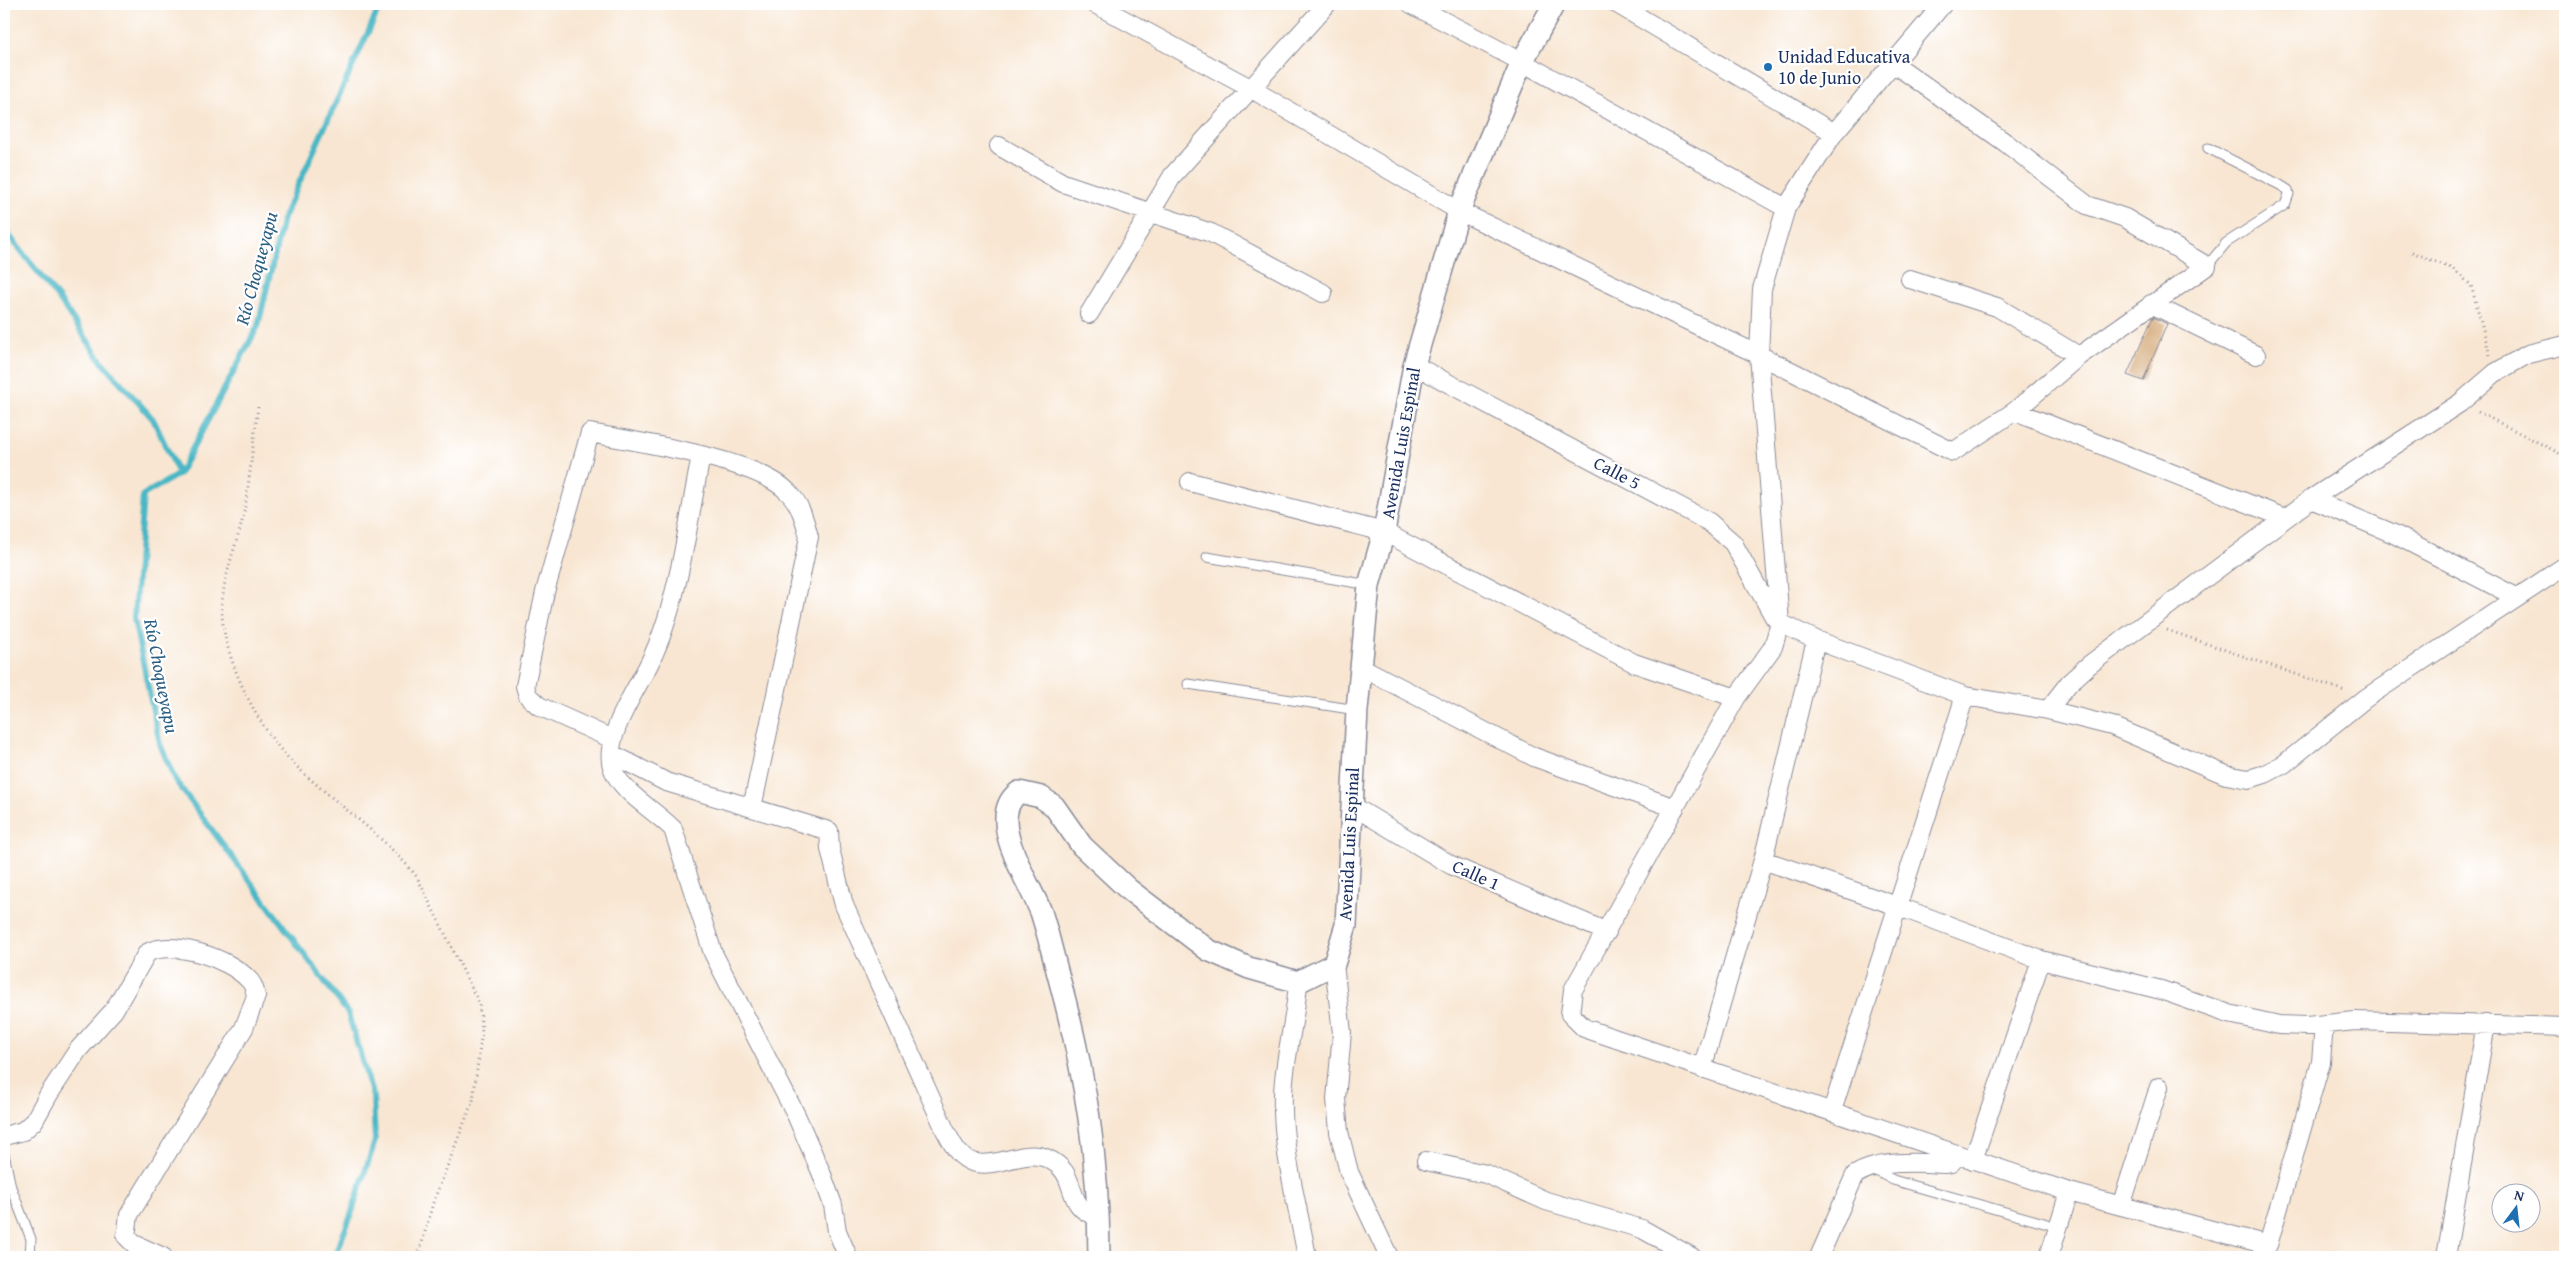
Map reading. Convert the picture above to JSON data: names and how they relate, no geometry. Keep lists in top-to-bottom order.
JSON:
{
  "streets": {
    "street": ["Avenida Luis Espinal", "Calle 5", "Calle 1"]
  },
  "crossings": [
    ["Avenida Luis Espinal", "Calle 5"],
    ["Avenida Luis Espinal", "Calle 1"]
  ],
  "water": ["Río Choqueyapu"],
  "places": ["Unidad Educativa 10 de Junio"],
  "north": "top"
}
